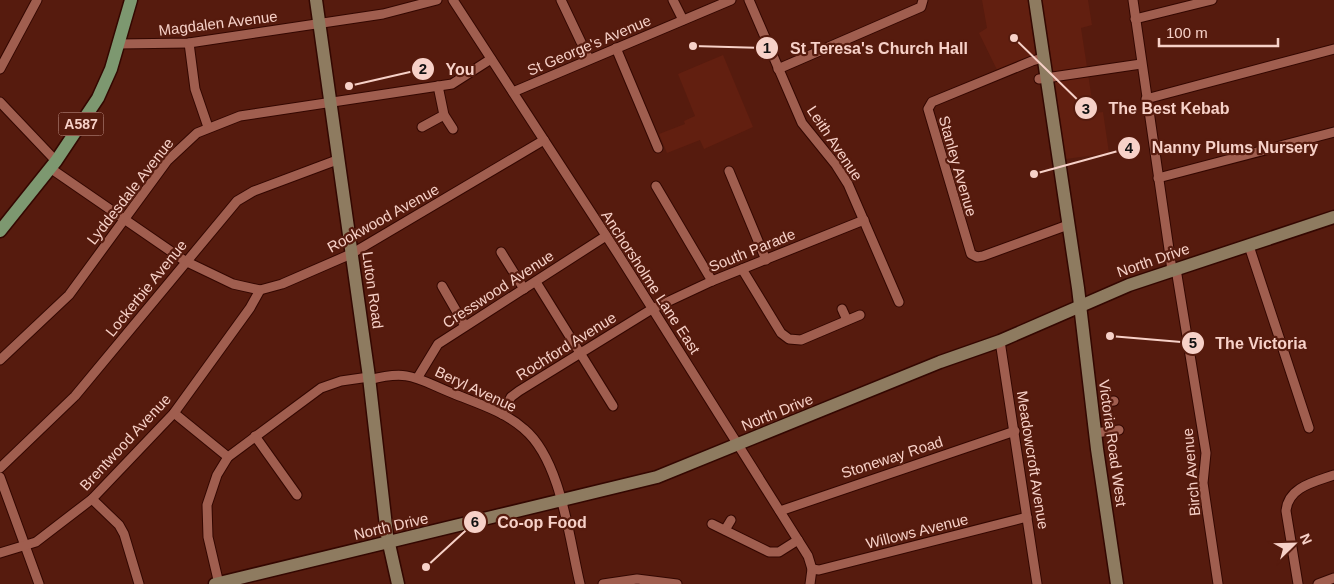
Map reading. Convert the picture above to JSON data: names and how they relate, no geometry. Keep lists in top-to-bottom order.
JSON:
{
  "streets": {
    "main road": ["A587"],
    "street": [
      "Magdalen Avenue",
      "St George's Avenue",
      "Leith Avenue",
      "Stanley Avenue",
      "Lyddesdale Avenue",
      "Rookwood Avenue",
      "South Parade",
      "North Drive",
      "Anchorsholme Lane East",
      "Lockerbie Avenue",
      "Cresswood Avenue",
      "Luton Road",
      "Rochford Avenue",
      "Beryl Avenue",
      "Brentwood Avenue",
      "Victoria Road West",
      "Stoneway Road",
      "Meadowcroft Avenue",
      "Birch Avenue",
      "Willows Avenue"
    ]
  },
  "crossings": [
    ["Magdalen Avenue", "A587"],
    ["Magdalen Avenue", "Luton Road"],
    ["St George's Avenue", "Anchorsholme Lane East"],
    ["A587", "Rookwood Avenue"],
    ["Leith Avenue", "South Parade"],
    ["Stanley Avenue", "Victoria Road West"],
    ["Lyddesdale Avenue", "Rookwood Avenue"],
    ["Lyddesdale Avenue", "Anchorsholme Lane East"],
    ["Lyddesdale Avenue", "Luton Road"],
    ["Rookwood Avenue", "Anchorsholme Lane East"],
    ["Rookwood Avenue", "Lockerbie Avenue"],
    ["Rookwood Avenue", "Luton Road"],
    ["Rookwood Avenue", "Brentwood Avenue"],
    ["South Parade", "Anchorsholme Lane East"],
    ["South Parade", "Rochford Avenue"],
    ["North Drive", "Anchorsholme Lane East"],
    ["North Drive", "Luton Road"],
    ["North Drive", "Beryl Avenue"],
    ["North Drive", "Victoria Road West"],
    ["North Drive", "Meadowcroft Avenue"],
    ["North Drive", "Birch Avenue"],
    ["Anchorsholme Lane East", "Cresswood Avenue"],
    ["Anchorsholme Lane East", "Rochford Avenue"],
    ["Anchorsholme Lane East", "Stoneway Road"],
    ["Anchorsholme Lane East", "Willows Avenue"],
    ["Lockerbie Avenue", "Luton Road"],
    ["Cresswood Avenue", "Beryl Avenue"],
    ["Luton Road", "Beryl Avenue"],
    ["Rochford Avenue", "Beryl Avenue"],
    ["Stoneway Road", "Meadowcroft Avenue"],
    ["Meadowcroft Avenue", "Willows Avenue"]
  ],
  "places": [
    "The Best Kebab",
    "St Teresa's Church Hall",
    "You",
    "Nanny Plums Nursery",
    "The Victoria",
    "Co-op Food"
  ],
  "scale_bar": "100 m",
  "north": "top right"
}
